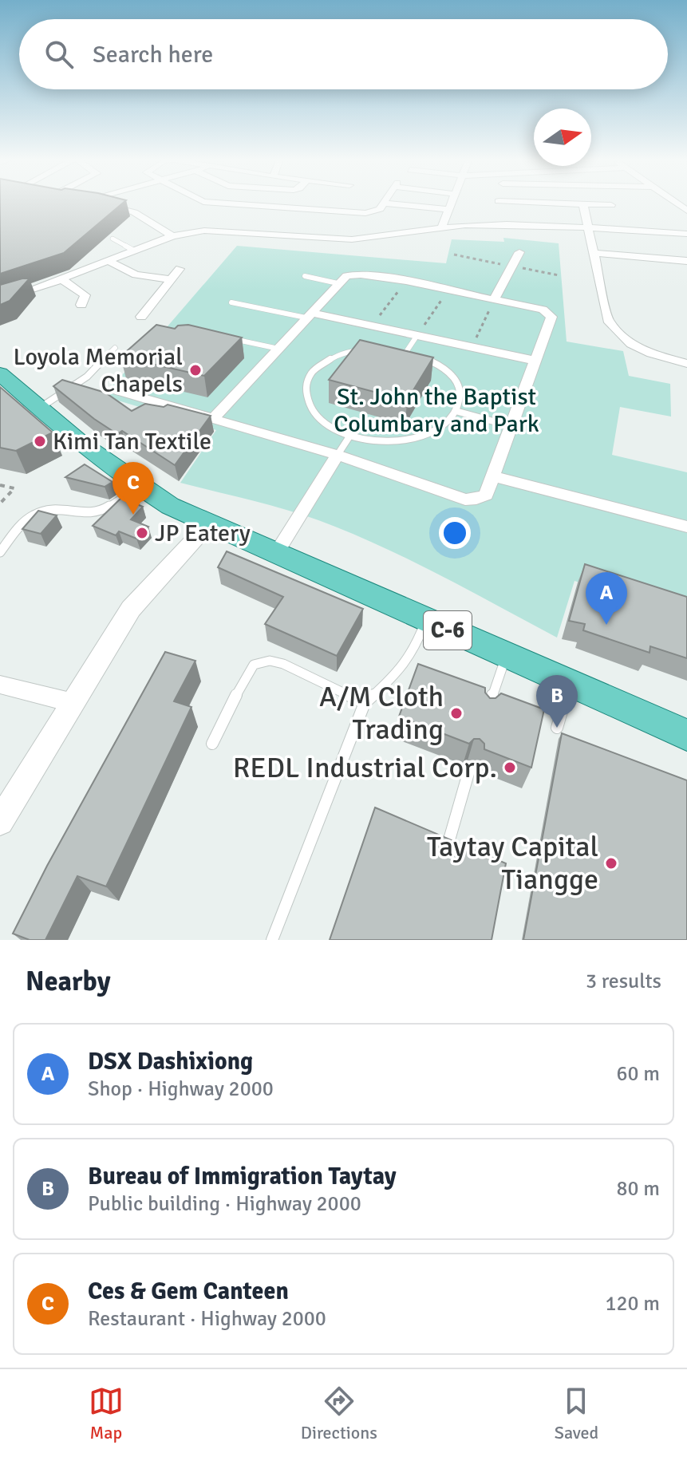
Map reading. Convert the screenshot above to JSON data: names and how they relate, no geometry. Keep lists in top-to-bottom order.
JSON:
{
  "streets": {
    "main road": ["C-6"]
  },
  "parks": ["St. John the Baptist Columbary and Park"],
  "places": [
    "Loyola Memorial Chapels",
    "Kimi Tan Textile",
    "JP Eatery",
    "A/M Cloth Trading",
    "REDL Industrial Corp.",
    "Taytay Capital Tiangge"
  ],
  "north": "right",
  "page": {
    "search": "Search here",
    "pins": ["C", "A", "B"],
    "heading": ["Nearby", "3 results"],
    "list": [
      {
        "mark": "A",
        "name": "DSX Dashixiong",
        "note": "Shop · Highway 2000",
        "value": "60 m"
      },
      {
        "mark": "B",
        "name": "Bureau of Immigration Taytay",
        "note": "Public building · Highway 2000",
        "value": "80 m"
      },
      {
        "mark": "C",
        "name": "Ces & Gem Canteen",
        "note": "Restaurant · Highway 2000",
        "value": "120 m"
      }
    ],
    "nav": ["Map", "Directions", "Saved"]
  }
}
